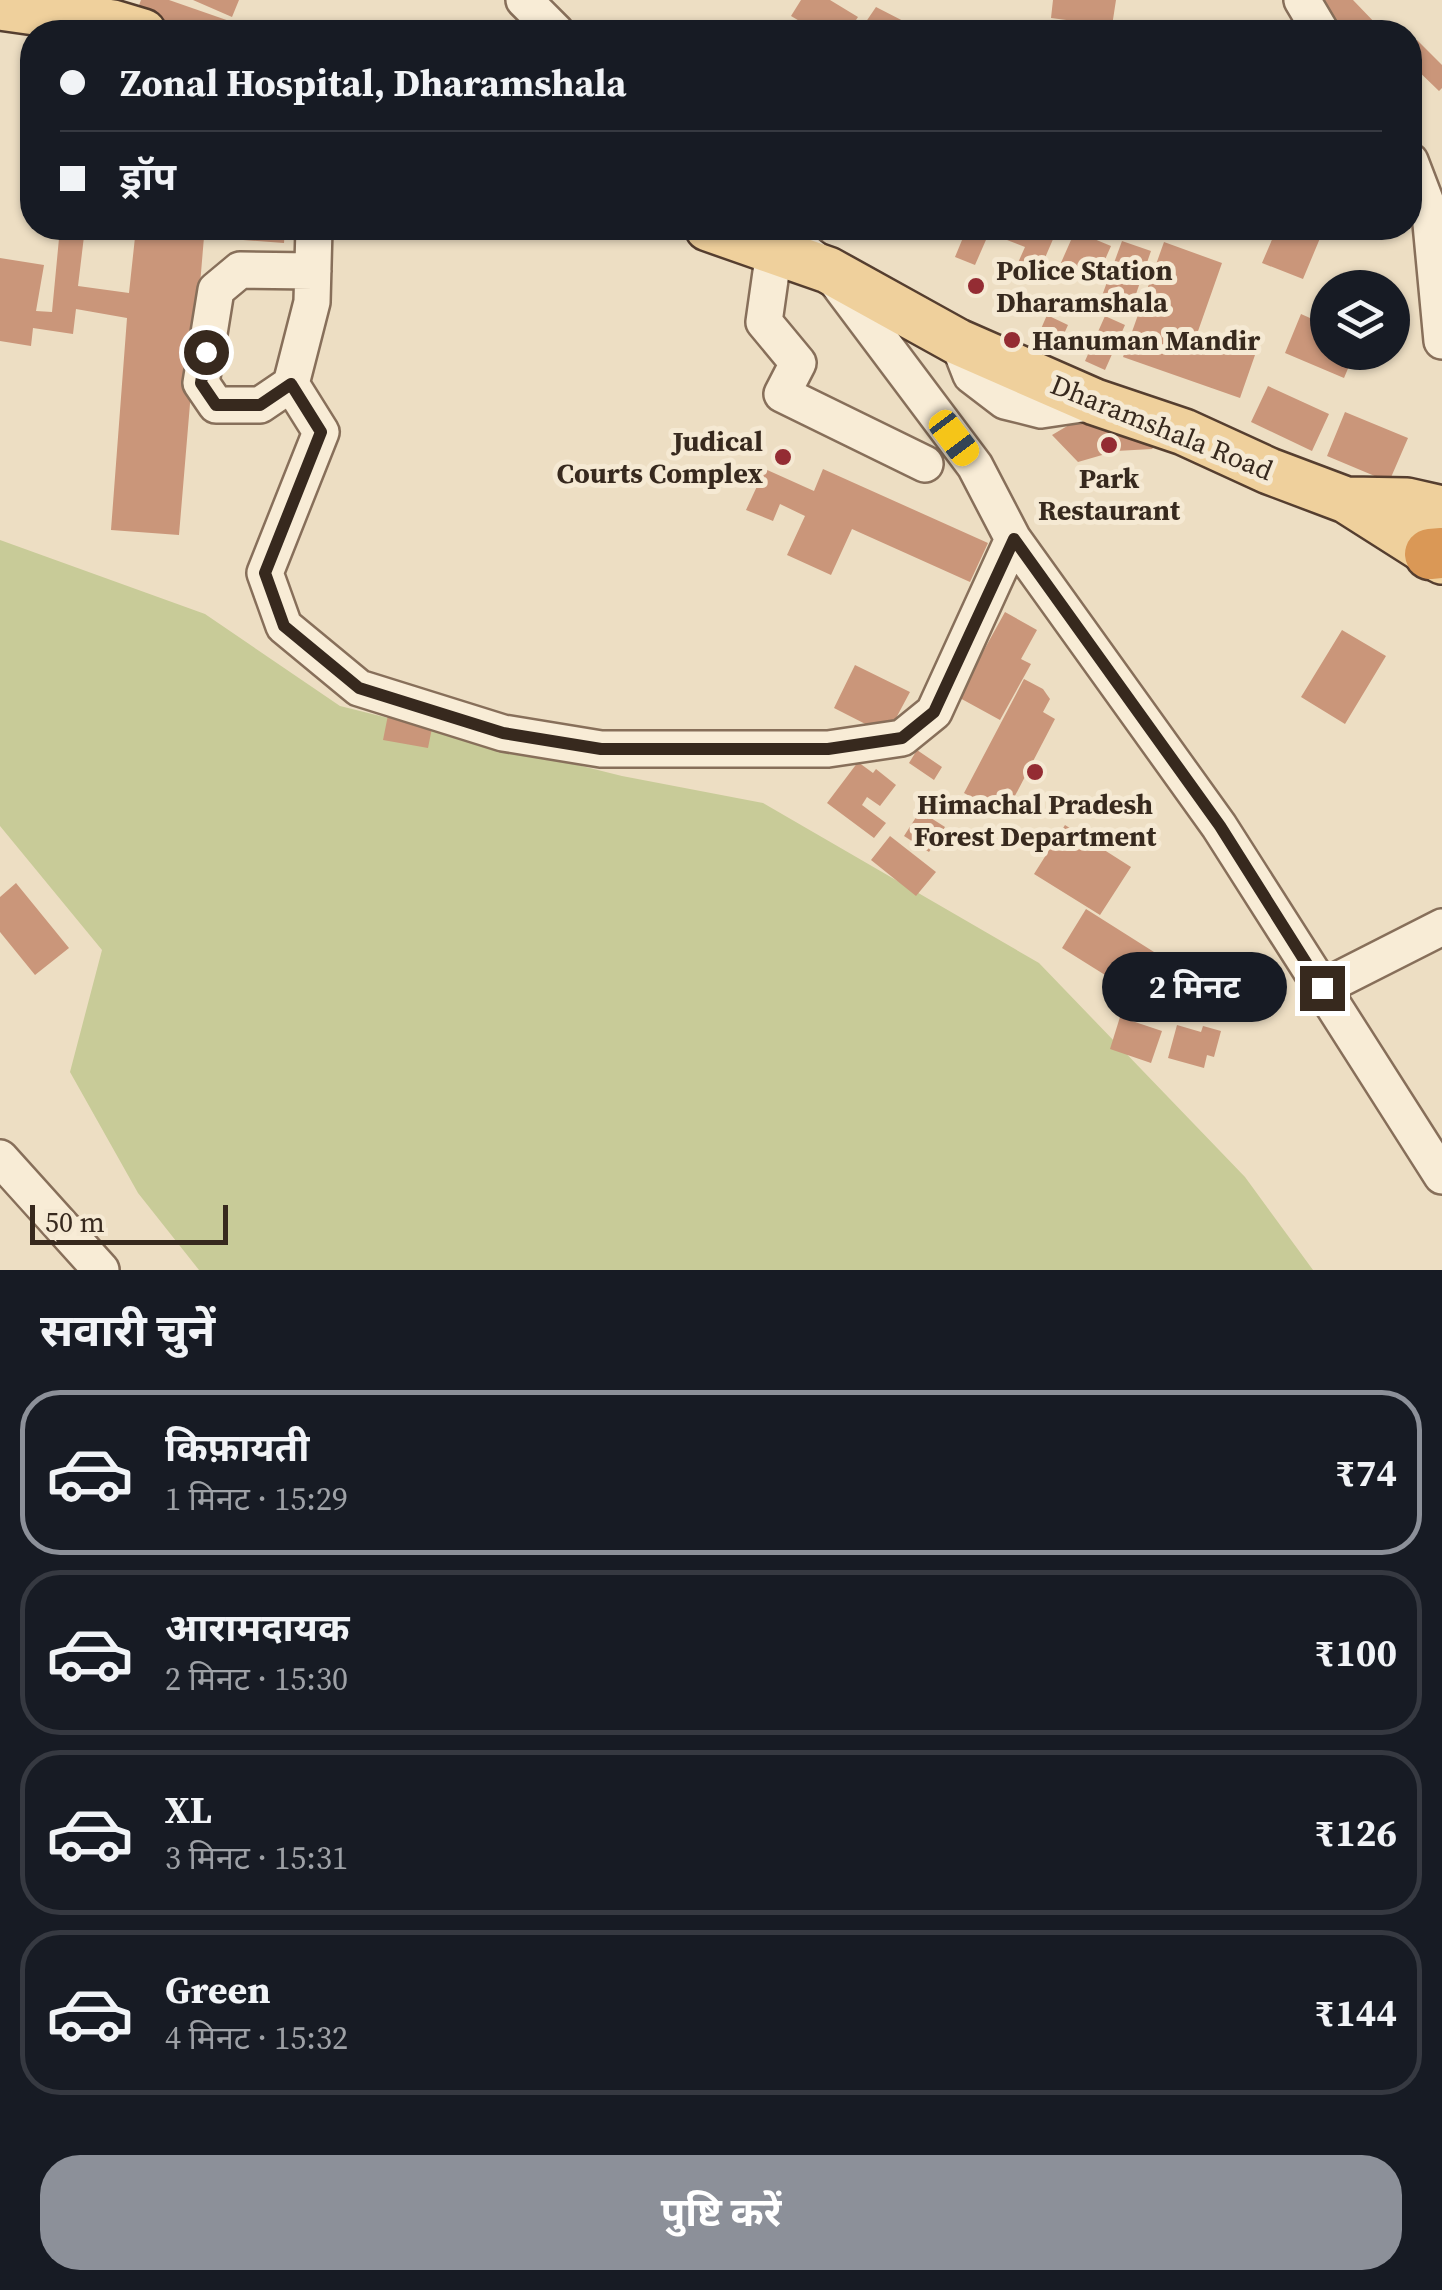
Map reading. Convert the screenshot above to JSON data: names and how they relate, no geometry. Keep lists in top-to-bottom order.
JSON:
{
  "streets": {
    "main road": ["Dharamshala Road"]
  },
  "places": [
    "Police Station Dharamshala",
    "Hanuman Mandir",
    "Park Restaurant",
    "Judical Courts Complex",
    "Himachal Pradesh Forest Department"
  ],
  "scale_bar": "50 m",
  "page": {
    "banner": ["Zonal Hospital, Dharamshala", "ड्रॉप"],
    "bubble": "2 मिनट",
    "scale": "50 m",
    "heading": "सवारी चुनें",
    "list": [
      {
        "name": "किफ़ायती",
        "note": "1 मिनट · 15:29",
        "value": "₹74"
      },
      {
        "name": "आरामदायक",
        "note": "2 मिनट · 15:30",
        "value": "₹100"
      },
      {
        "name": "XL",
        "note": "3 मिनट · 15:31",
        "value": "₹126"
      },
      {
        "name": "Green",
        "note": "4 मिनट · 15:32",
        "value": "₹144"
      }
    ],
    "buttons": "पुष्टि करें"
  }
}
